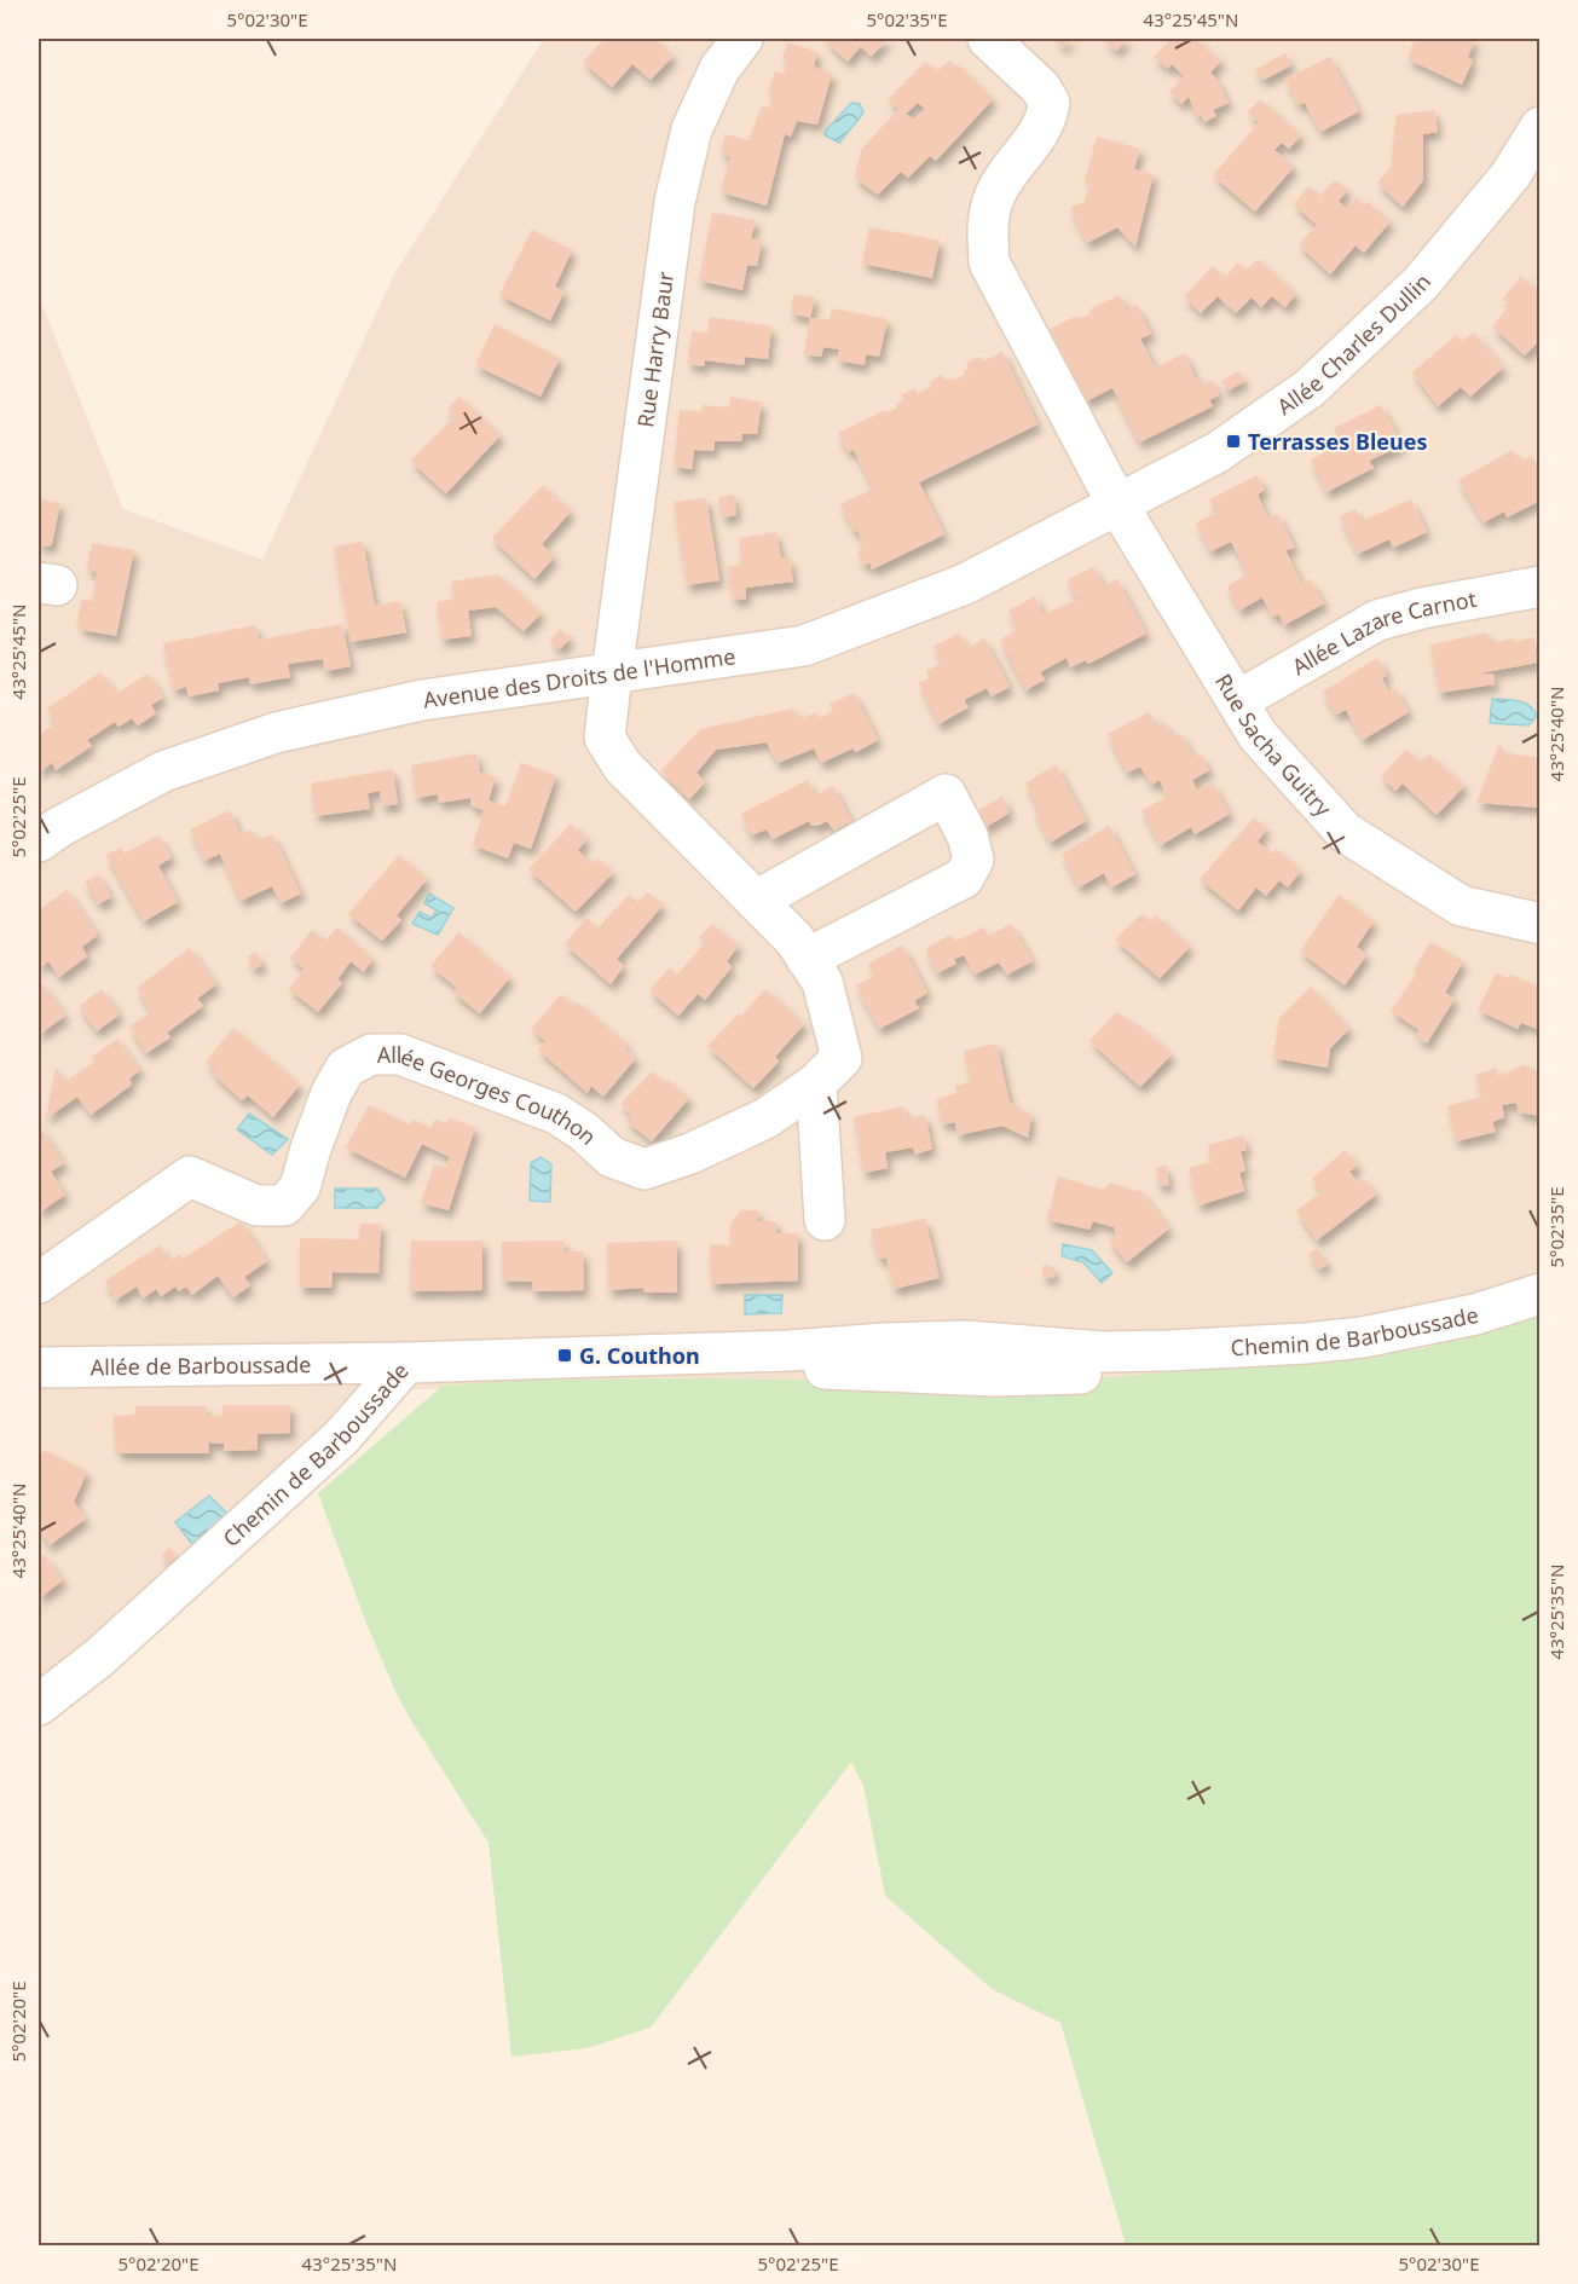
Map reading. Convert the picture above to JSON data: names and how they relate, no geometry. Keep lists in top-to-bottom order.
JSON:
{
  "streets": {
    "street": [
      "Allée Charles Dullin",
      "Rue Harry Baur",
      "Allée Lazare Carnot",
      "Avenue des Droits de l'Homme",
      "Rue Sacha Guitry",
      "Allée Georges Couthon",
      "Chemin de Barboussade",
      "Allée de Barboussade"
    ]
  },
  "crossings": [
    ["Allée Charles Dullin", "Avenue des Droits de l'Homme"],
    ["Allée Charles Dullin", "Rue Sacha Guitry"],
    ["Rue Harry Baur", "Avenue des Droits de l'Homme"],
    ["Rue Harry Baur", "Allée Georges Couthon"],
    ["Allée Lazare Carnot", "Rue Sacha Guitry"],
    ["Avenue des Droits de l'Homme", "Rue Sacha Guitry"],
    ["Chemin de Barboussade", "Allée de Barboussade"]
  ],
  "places": {
    "transit": ["Terrasses Bleues", "G. Couthon"]
  },
  "coordinates": [
    "5°02'30\"E",
    "5°02'35\"E",
    "43°25'45\"N",
    "43°25'40\"N",
    "5°02'25\"E",
    "43°25'35\"N",
    "5°02'20\"E"
  ]
}
